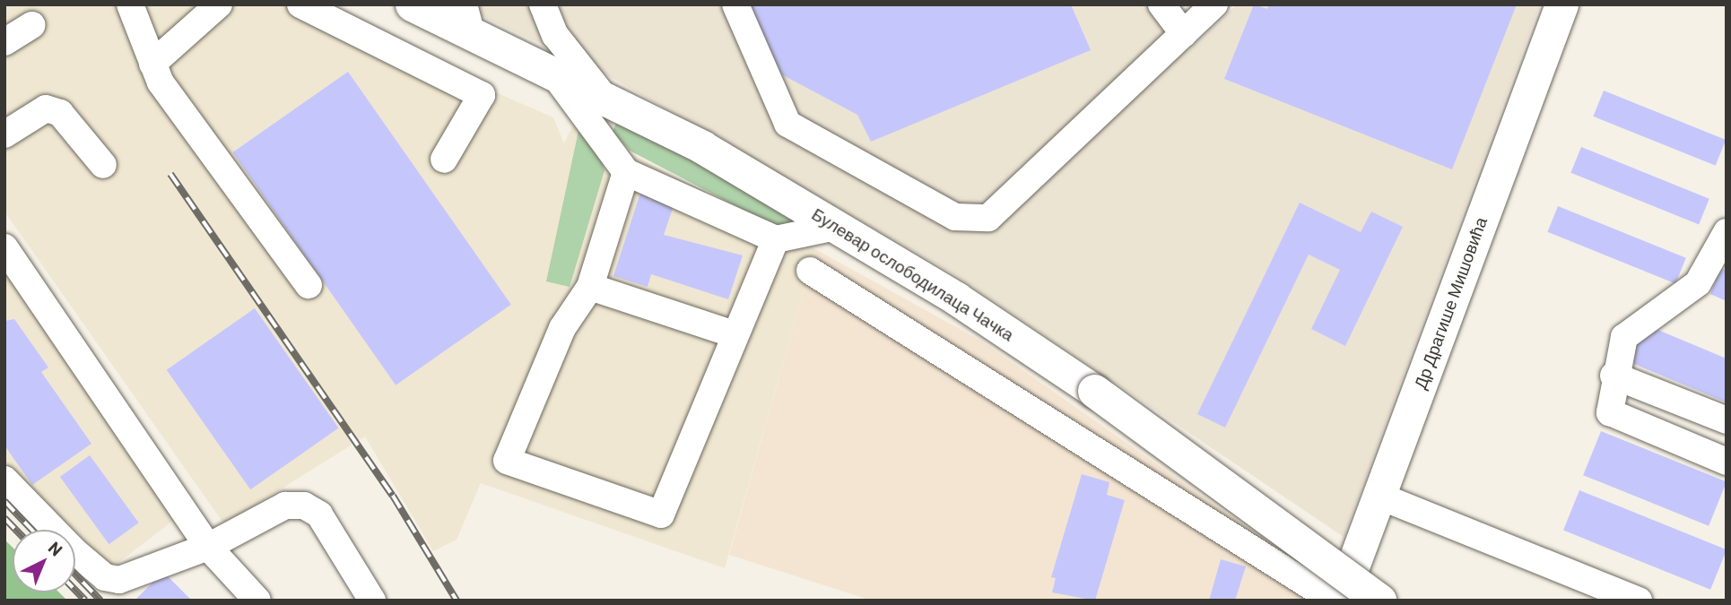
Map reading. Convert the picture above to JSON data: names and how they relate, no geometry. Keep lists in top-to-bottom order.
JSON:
{
  "streets": {
    "main road": ["Булевар ослободилаца Чачка", "Др Драгише Мишовића"]
  },
  "north": "top right"
}
